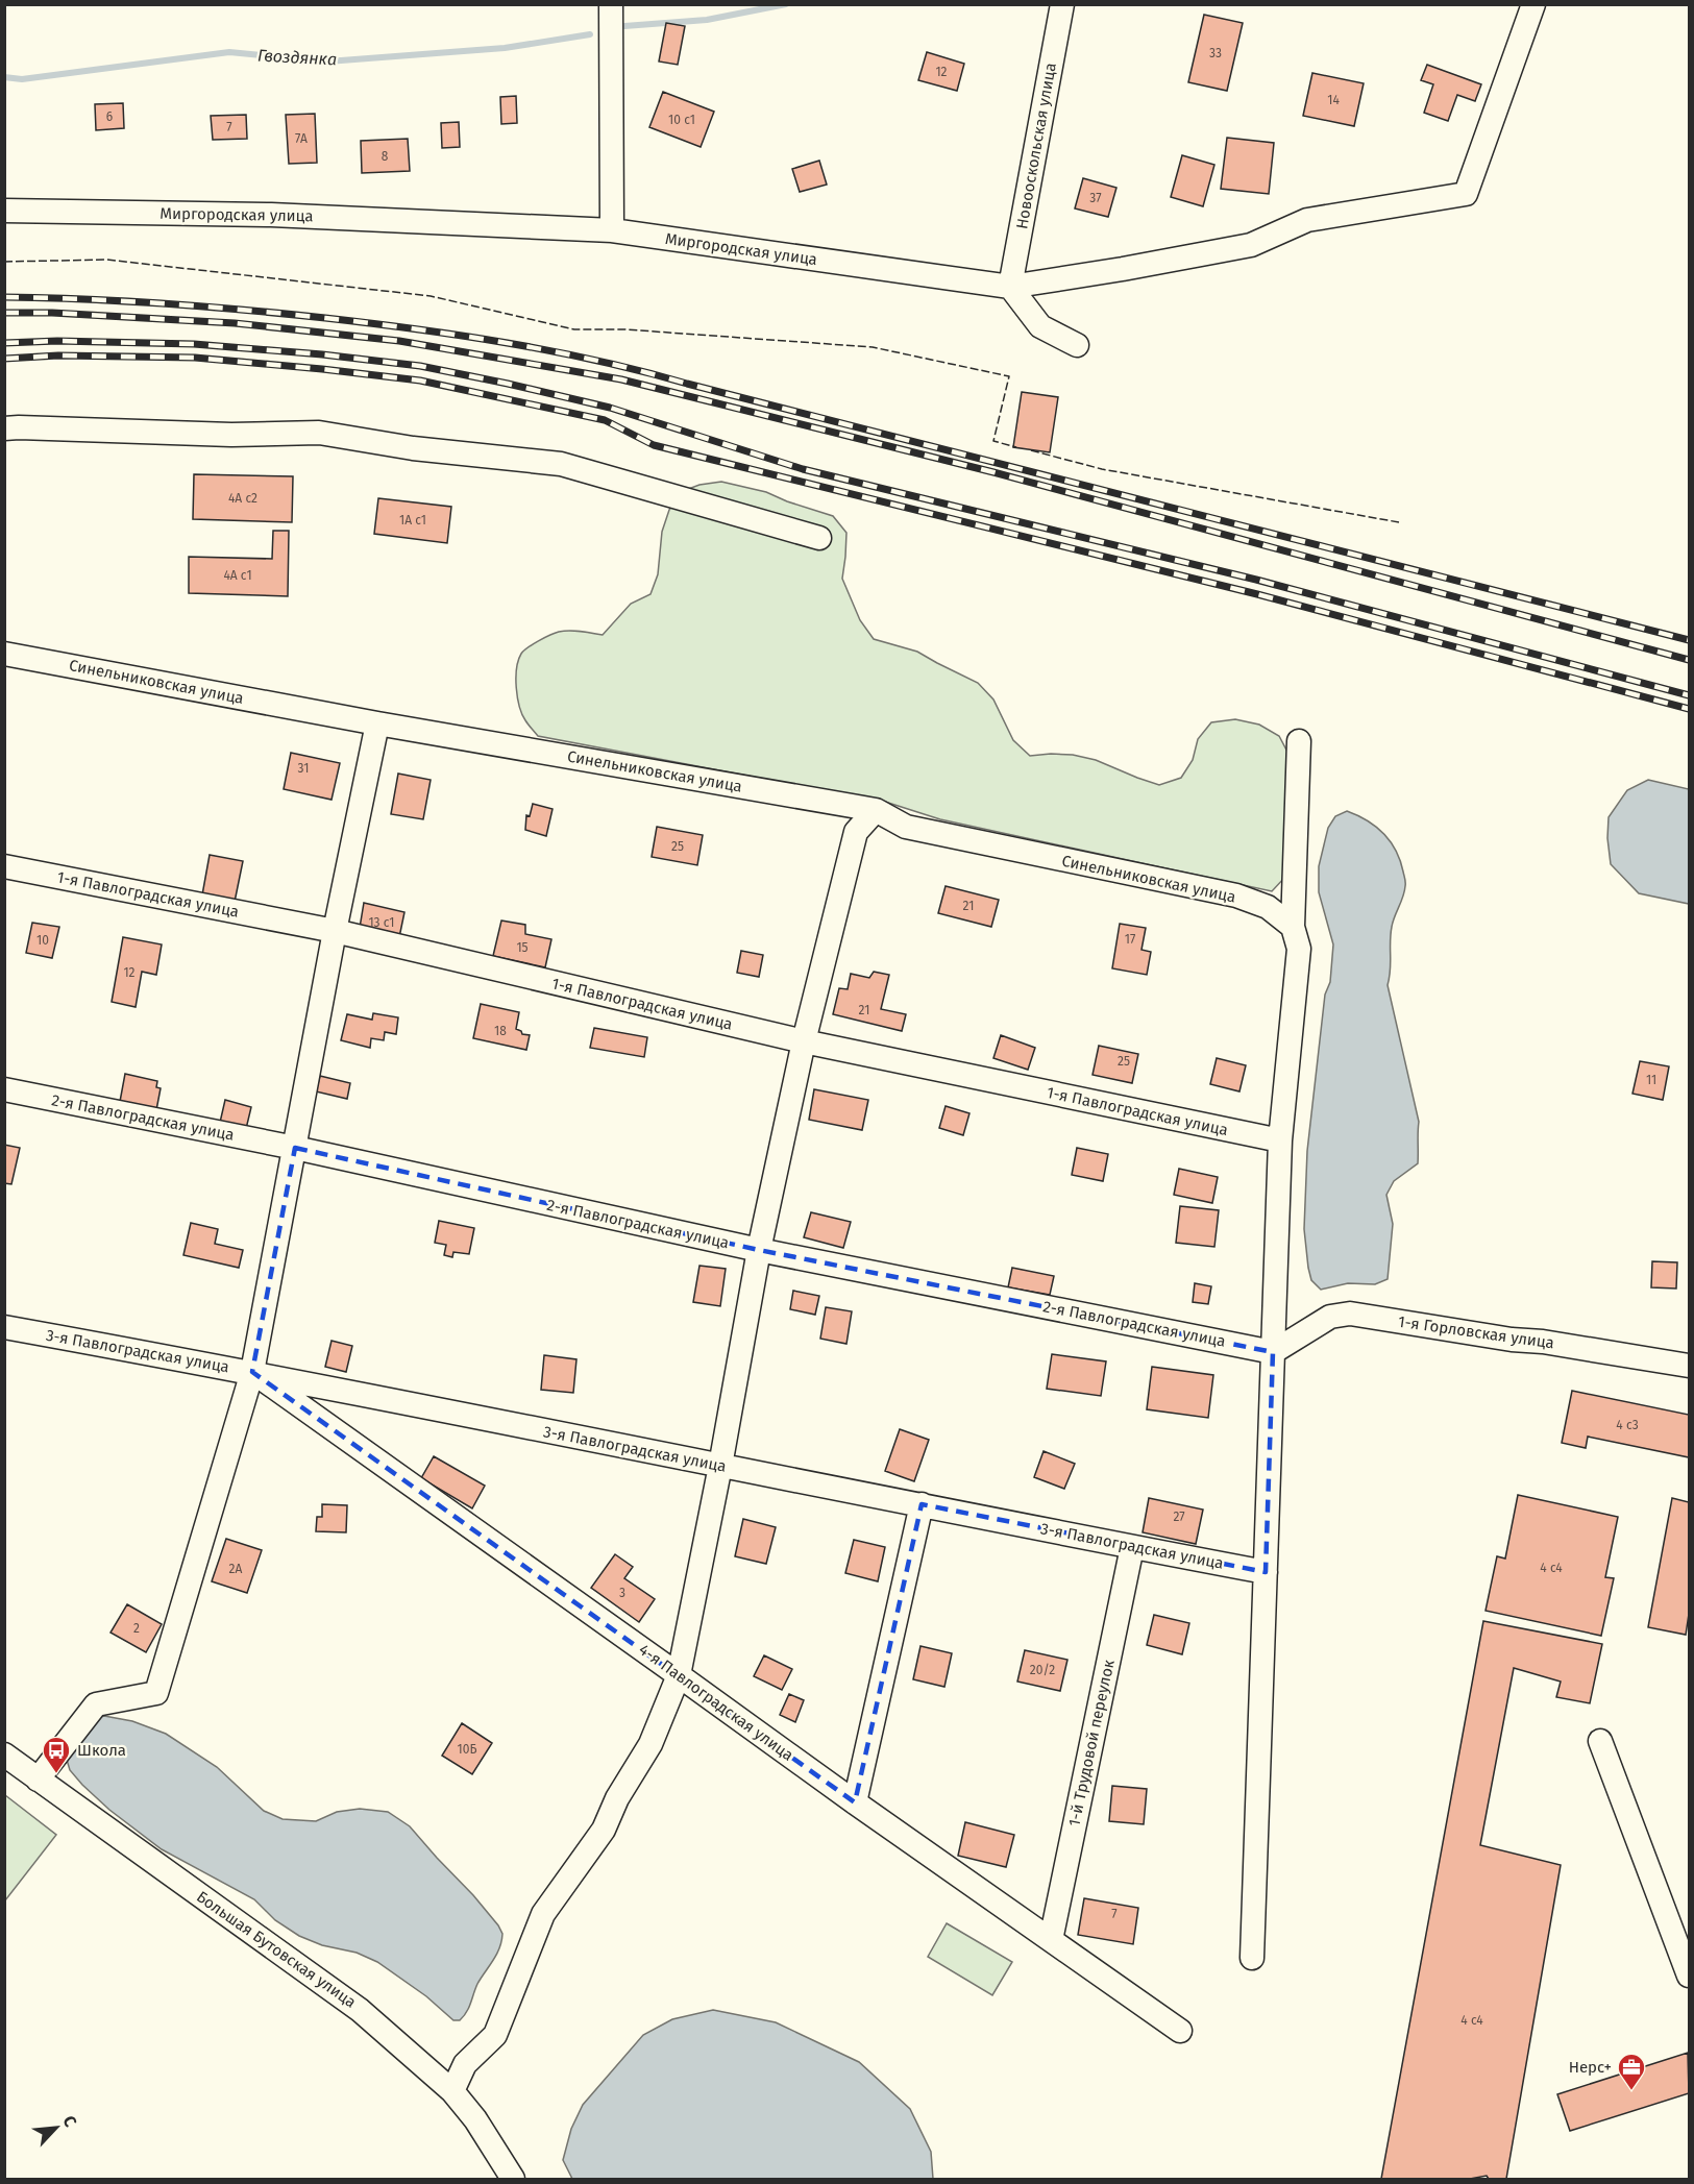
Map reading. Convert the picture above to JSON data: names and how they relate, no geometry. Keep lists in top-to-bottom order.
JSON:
{
  "streets": {
    "street": [
      "Новооскольская улица",
      "Миргородская улица",
      "Синельниковская улица",
      "1-я Павлоградская улица",
      "2-я Павлоградская улица",
      "1-я Горловская улица",
      "3-я Павлоградская улица",
      "4-я Павлоградская улица",
      "1-й Трудовой переулок",
      "Большая Бутовская улица"
    ]
  },
  "crossings": [
    ["Новооскольская улица", "Миргородская улица"],
    ["2-я Павлоградская улица", "1-я Горловская улица"],
    ["3-я Павлоградская улица", "4-я Павлоградская улица"],
    ["3-я Павлоградская улица", "1-й Трудовой переулок"],
    ["4-я Павлоградская улица", "1-й Трудовой переулок"]
  ],
  "water": ["Гвоздянка"],
  "places": {
    "bus stop": ["Школа"],
    "office": ["Нерс+"]
  },
  "house_numbers": [
    "33",
    "12",
    "14",
    "6",
    "10 с1",
    "7",
    "7А",
    "8",
    "37",
    "4А с2",
    "1А с1",
    "4А с1",
    "31",
    "25",
    "21",
    "13 с1",
    "17",
    "10",
    "15",
    "12",
    "21",
    "18",
    "25",
    "11",
    "4 с3",
    "27",
    "4 с4",
    "2А",
    "3",
    "2",
    "20/2",
    "10Б",
    "7",
    "4 с4"
  ],
  "north": "top right"
}
